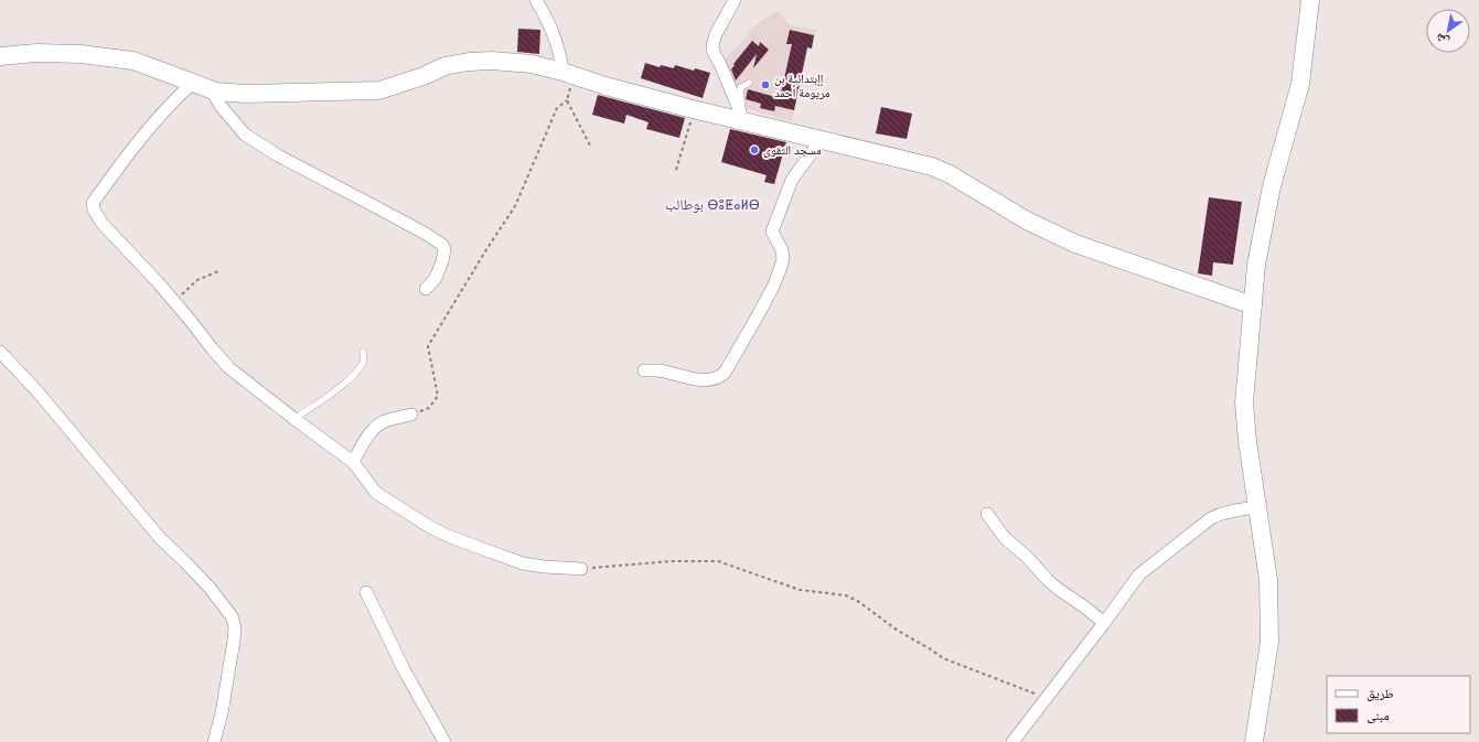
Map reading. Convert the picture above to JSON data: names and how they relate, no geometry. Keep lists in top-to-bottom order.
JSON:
{
  "districts": ["بوطالب ⴱⵓⵟⴰⵍⴱ"],
  "places": ["إإبتدائية بن مريومة أحمد", "مسجد التقوى"],
  "legend": ["طريق", "مبنى"],
  "north": "bottom left"
}
